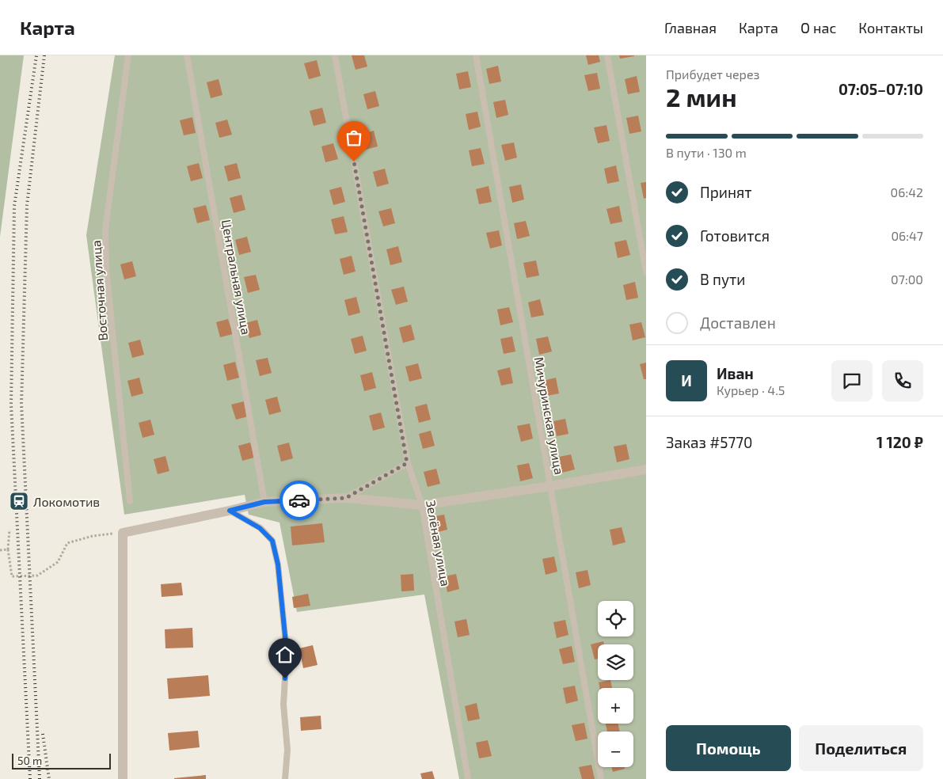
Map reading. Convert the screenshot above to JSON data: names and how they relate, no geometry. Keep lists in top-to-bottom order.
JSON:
{
  "streets": {
    "lane": [
      "Центральная улица",
      "Восточная улица",
      "Мичуринская улица",
      "Зелёная улица"
    ]
  },
  "places": {
    "station": ["Локомотив"]
  },
  "scale_bar": "50 m",
  "page": {
    "header": "Карта",
    "nav": [
      "Главная",
      "Карта",
      "О нас",
      "Контакты"
    ],
    "heading": ["2 мин", "Прибудет через", "07:05–07:10"],
    "panel": [
      "Иван",
      "Курьер · 4.5",
      "Заказ #5770",
      "1 120 ₽"
    ],
    "bar": "В пути · 130 m",
    "list": [
      ["Принят", "06:42"],
      ["Готовится", "06:47"],
      ["В пути", "07:00"],
      "Доставлен"
    ],
    "round": "И",
    "map_buttons": ["+", "−"],
    "buttons": ["Помощь", "Поделиться"],
    "scale": "50 m"
  }
}
